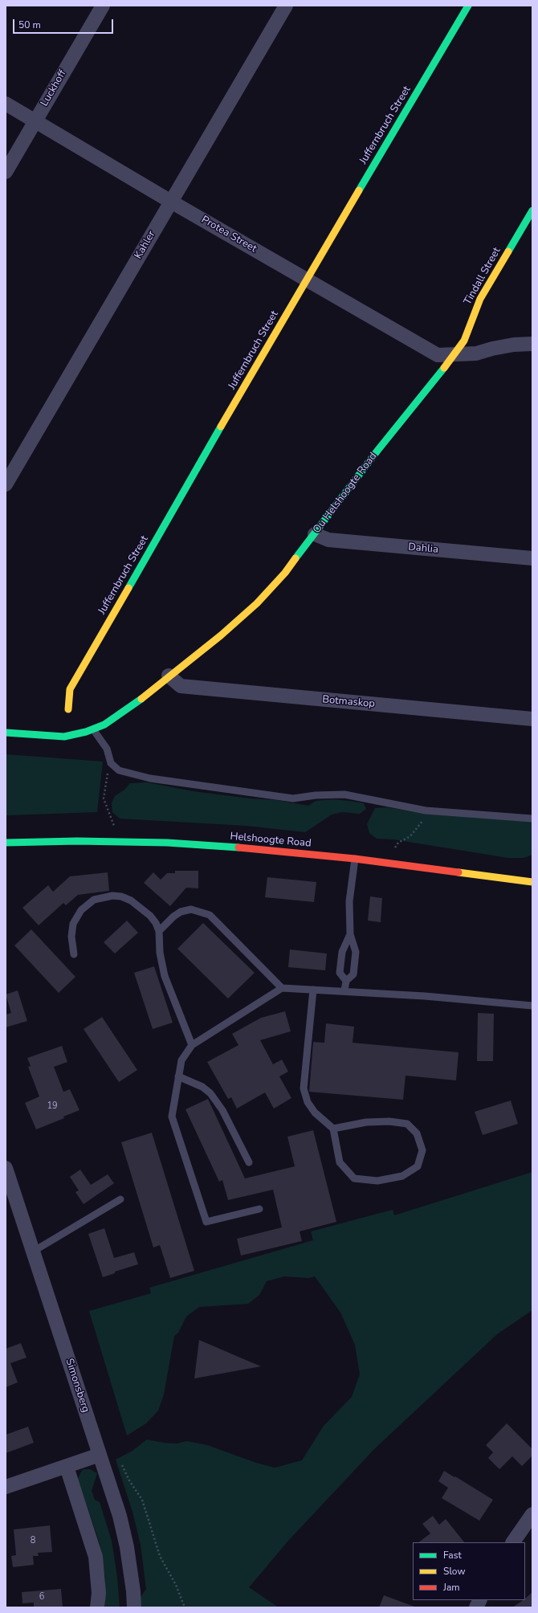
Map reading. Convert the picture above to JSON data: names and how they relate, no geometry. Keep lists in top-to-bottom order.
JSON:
{
  "streets": {
    "street": [
      "Luckhoff",
      "Juffernbruch Street",
      "Protea Street",
      "Kahler",
      "Tindall Street",
      "Ou Helshoogte Road",
      "Dahlia",
      "Botmaskop",
      "Helshoogte Road",
      "Simonsberg"
    ]
  },
  "crossings": [
    ["Luckhoff", "Protea Street"],
    ["Juffernbruch Street", "Protea Street"],
    ["Protea Street", "Kahler"],
    ["Protea Street", "Tindall Street"],
    ["Protea Street", "Ou Helshoogte Road"],
    ["Tindall Street", "Ou Helshoogte Road"],
    ["Ou Helshoogte Road", "Dahlia"],
    ["Ou Helshoogte Road", "Botmaskop"]
  ],
  "house_numbers": ["19", "8", "6"],
  "legend": ["Fast", "Slow", "Jam"],
  "scale_bar": "50 m"
}
